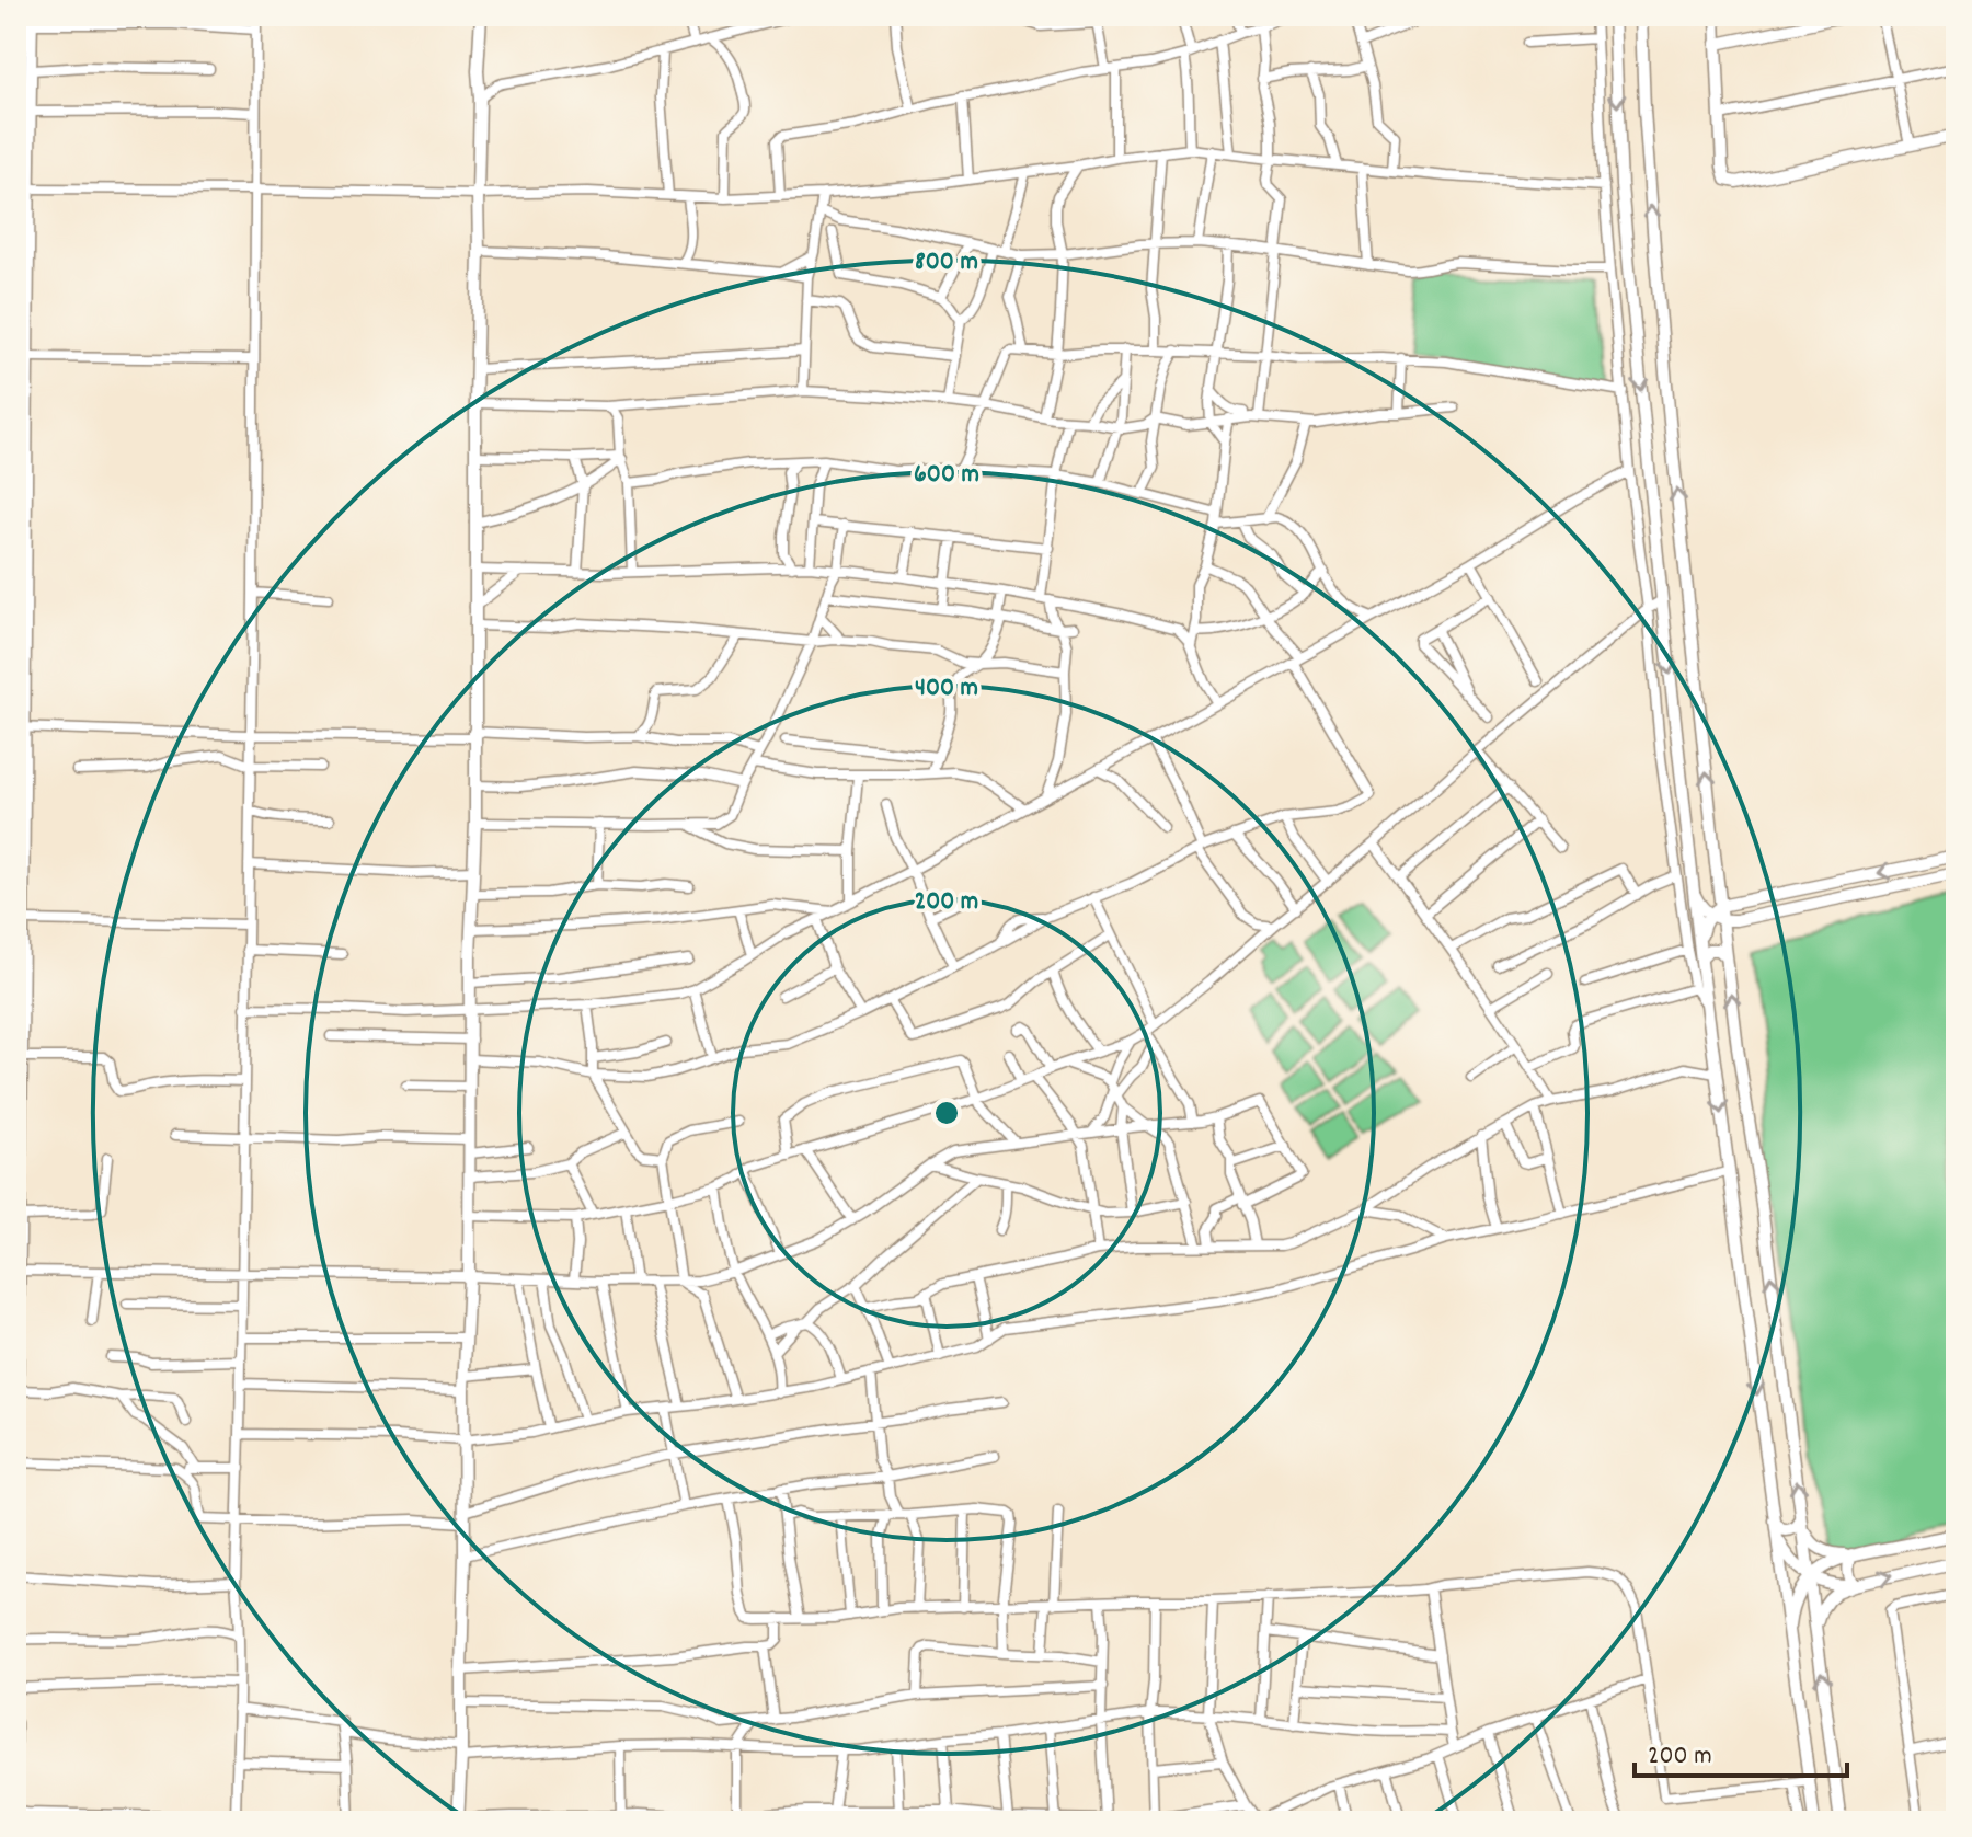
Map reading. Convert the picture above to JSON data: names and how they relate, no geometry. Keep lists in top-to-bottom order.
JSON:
{
  "scale_bar": "200 m",
  "rings": [
    "800 m",
    "600 m",
    "400 m",
    "200 m"
  ]
}
